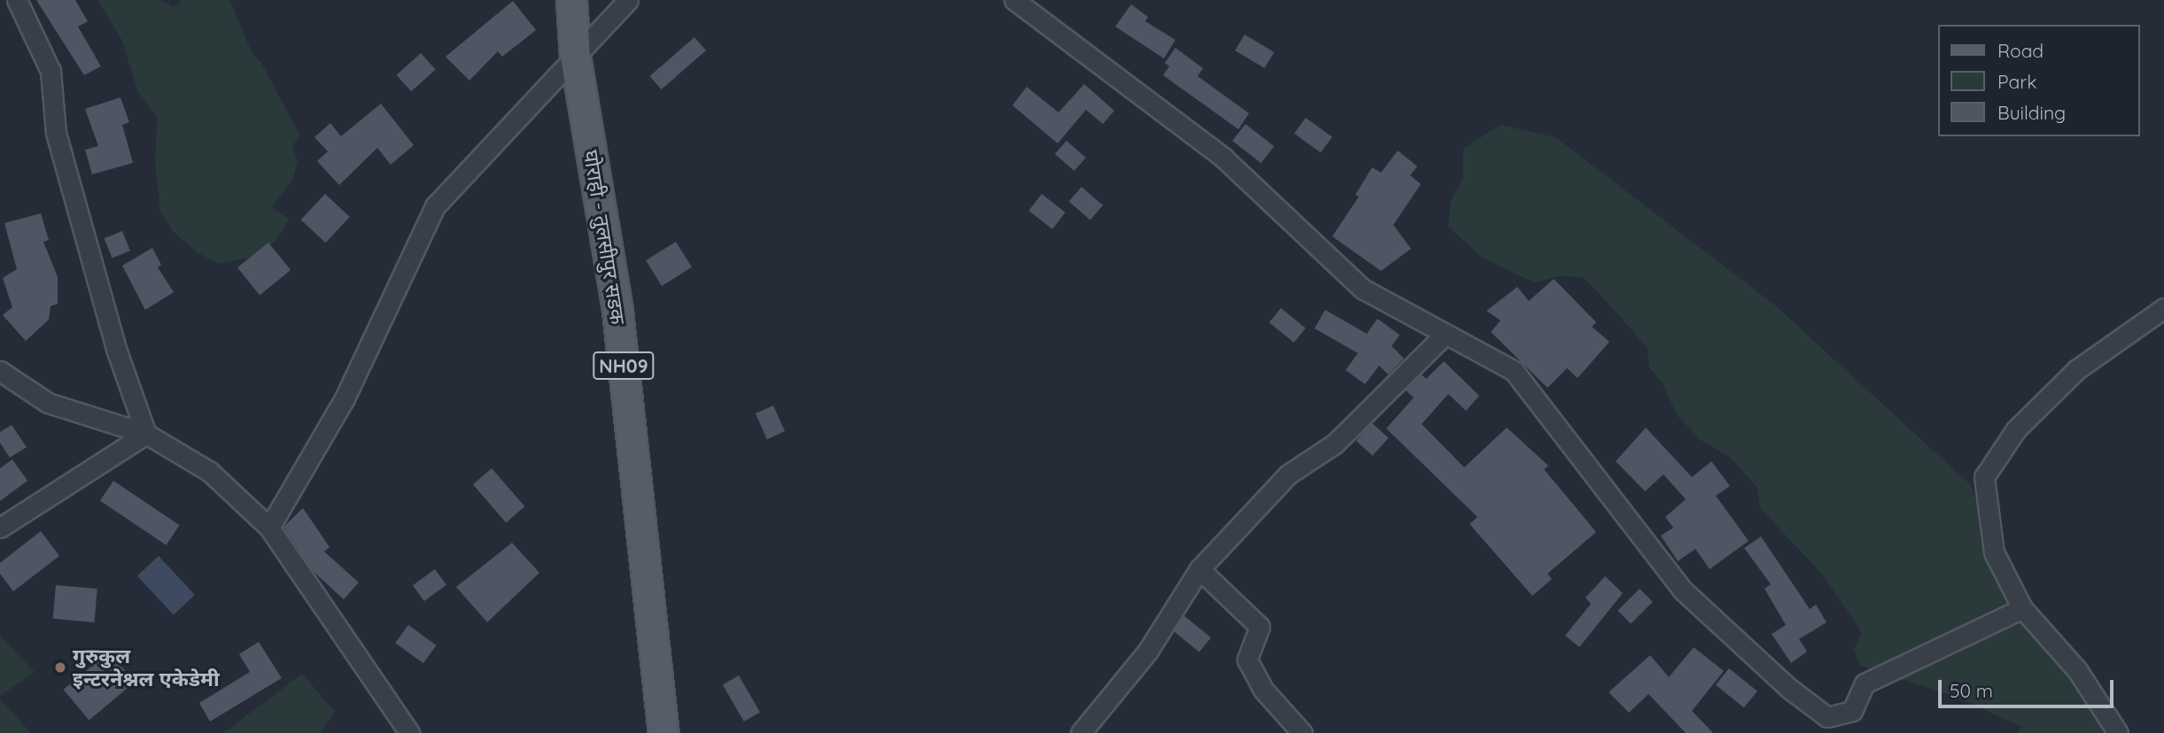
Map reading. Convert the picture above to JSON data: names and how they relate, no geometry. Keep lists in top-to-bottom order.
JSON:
{
  "streets": {
    "main road": ["घोराही - तुलसीपुर सडक", "NH09"]
  },
  "places": ["गुरुकुल इन्टरनेश्नल एकेडेमी"],
  "legend": ["Road", "Park", "Building"],
  "scale_bar": "50 m"
}
